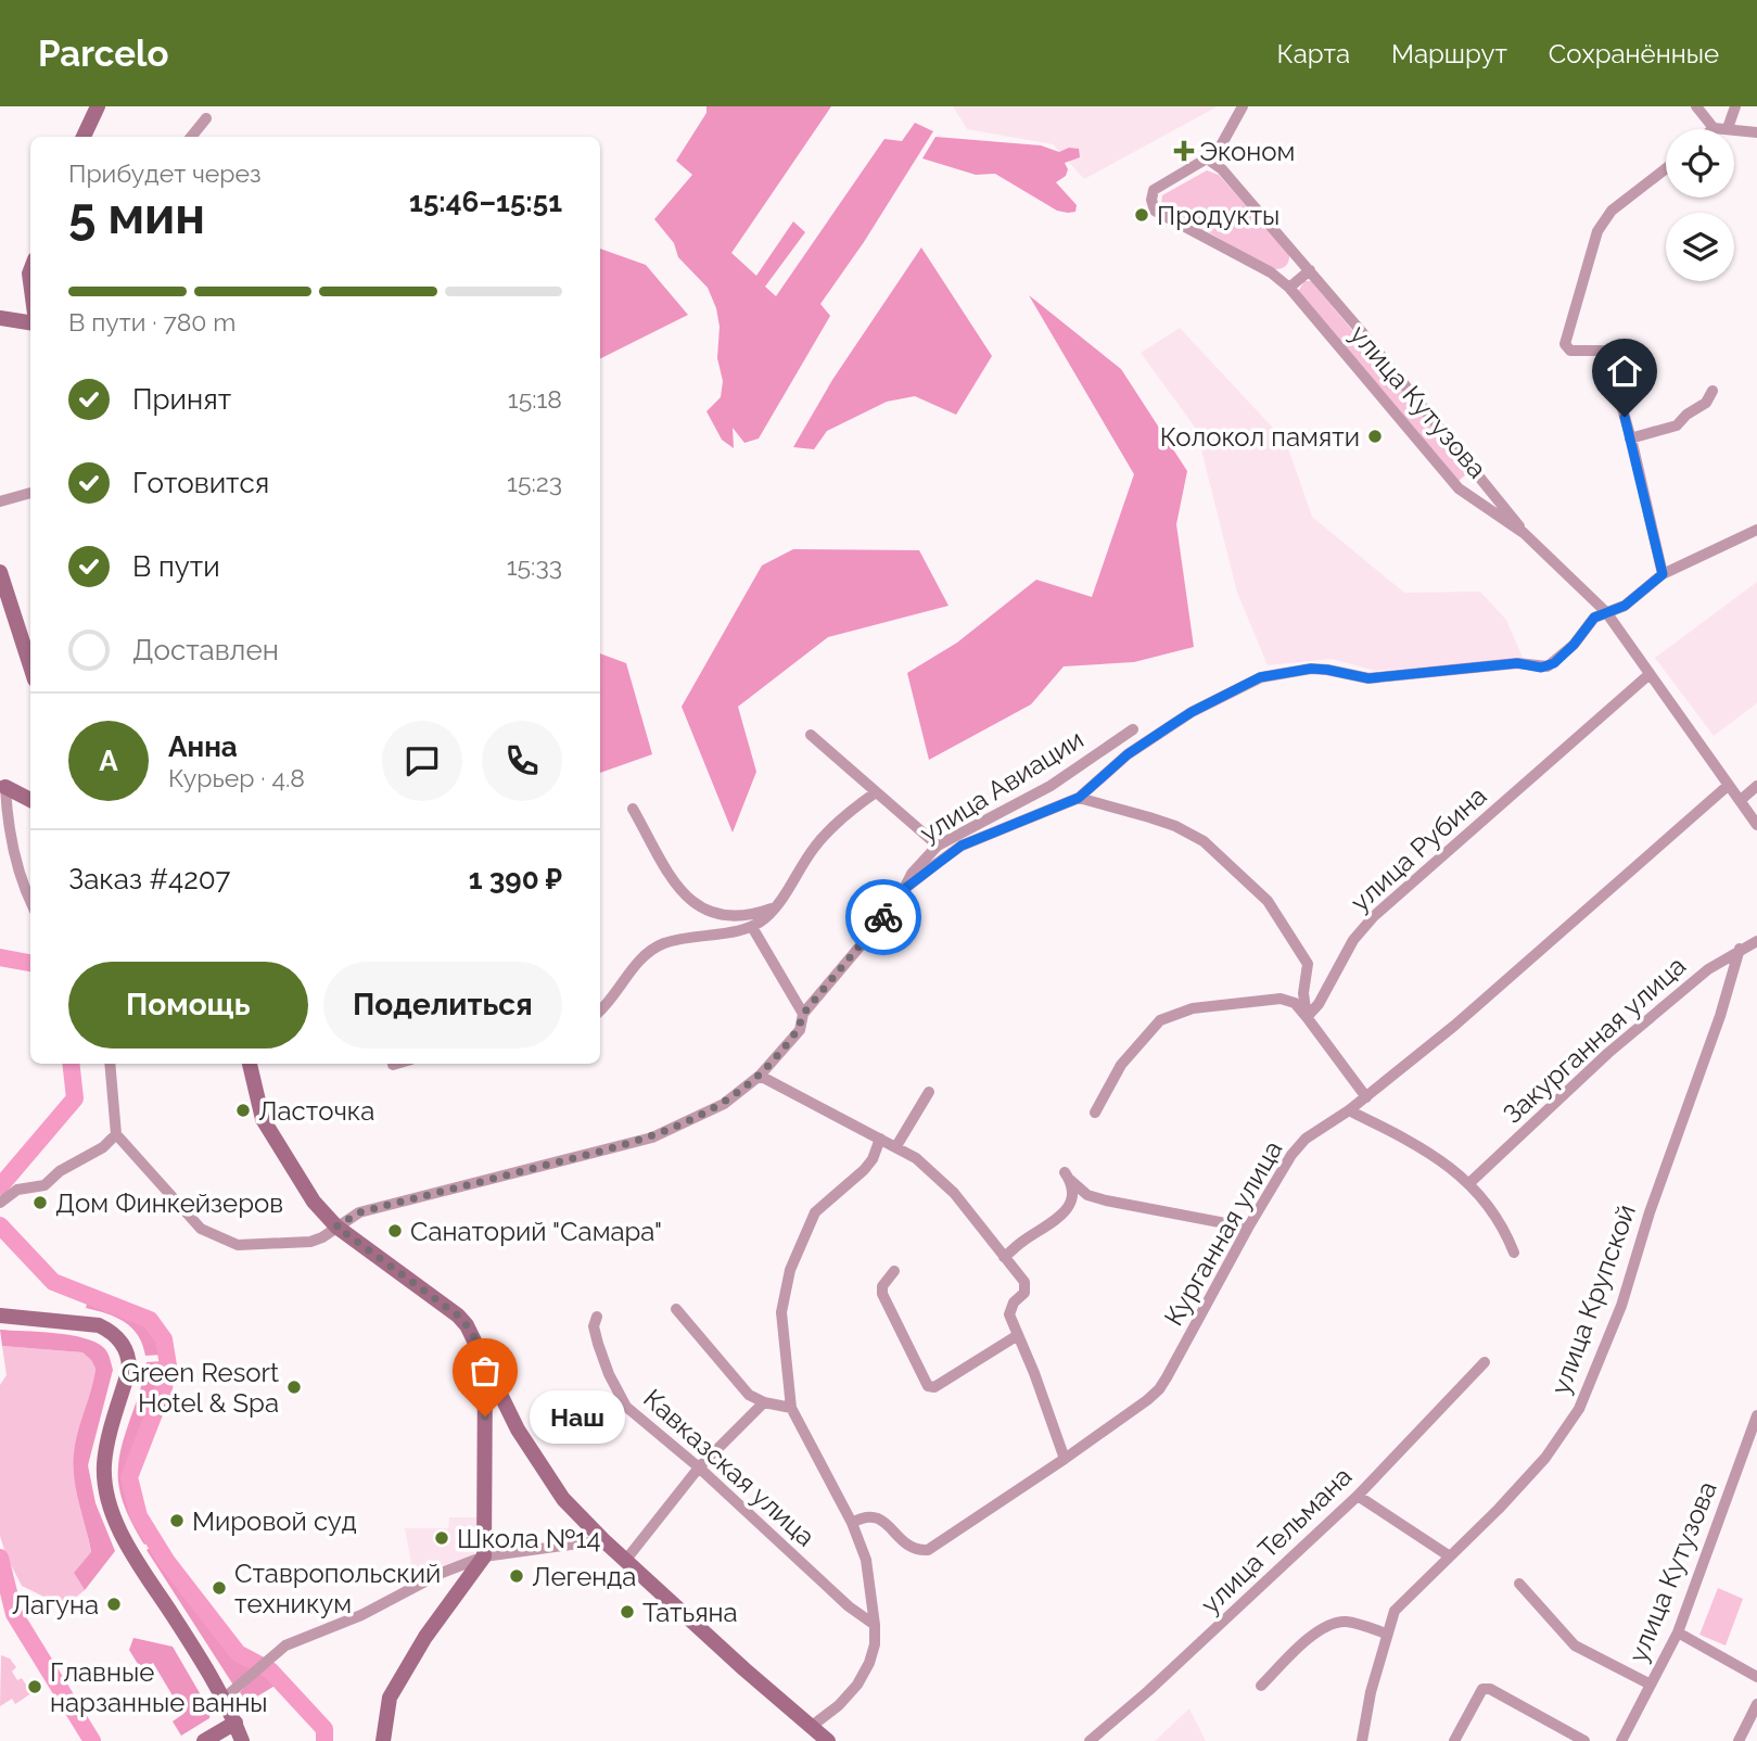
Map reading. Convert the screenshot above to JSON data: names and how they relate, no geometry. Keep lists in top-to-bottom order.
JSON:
{
  "streets": {
    "street": [
      "улица Кутузова",
      "улица Авиации",
      "улица Рубина",
      "Закурганная улица",
      "Курганная улица",
      "улица Крупской",
      "Кавказская улица",
      "улица Тельмана"
    ]
  },
  "crossings": [
    ["улица Кутузова", "улица Авиации"],
    ["улица Кутузова", "улица Рубина"],
    ["улица Кутузова", "Курганная улица"],
    ["Закурганная улица", "улица Крупской"]
  ],
  "places": {
    "health": ["Эконом"],
    "other": [
      "Продукты",
      "Колокол памяти",
      "Ласточка",
      "Дом Финкейзеров",
      "Санаторий \"Самара\"",
      "Green Resort Hotel & Spa",
      "Наш",
      "Мировой суд",
      "Школа №14",
      "Легенда",
      "Ставропольский техникум",
      "Лагуна",
      "Татьяна",
      "Главные нарзанные ванны"
    ]
  },
  "page": {
    "header": "Parcelo",
    "nav": ["Карта", "Маршрут", "Сохранённые"],
    "heading": ["5 мин", "Прибудет через", "15:46–15:51"],
    "panel": [
      "Анна",
      "Курьер · 4.8",
      "Заказ #4207",
      "1 390 ₽"
    ],
    "bar": "В пути · 780 m",
    "list": [
      ["Принят", "15:18"],
      ["Готовится", "15:23"],
      ["В пути", "15:33"],
      "Доставлен"
    ],
    "round": "А",
    "buttons": ["Помощь", "Поделиться"],
    "bubble": "Наш"
  }
}
